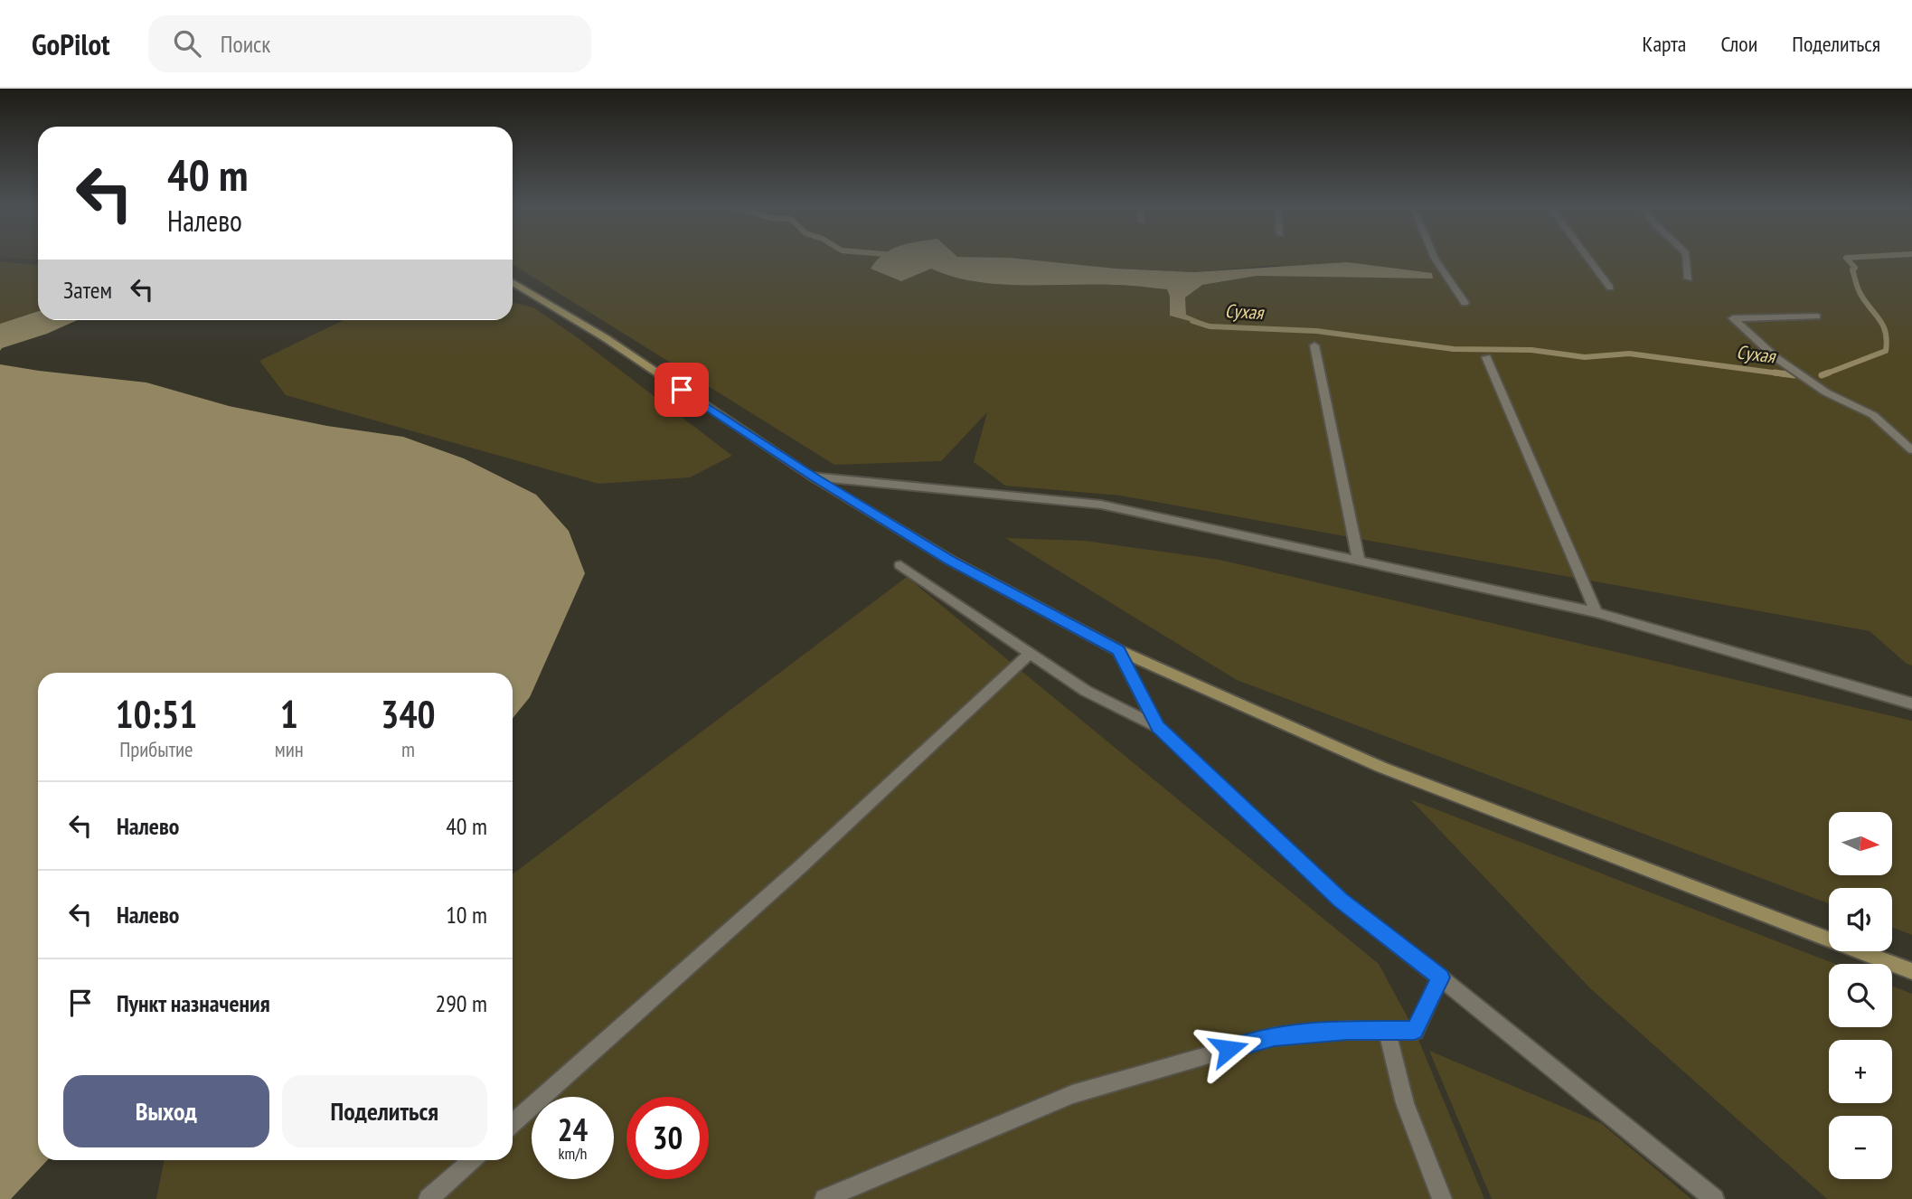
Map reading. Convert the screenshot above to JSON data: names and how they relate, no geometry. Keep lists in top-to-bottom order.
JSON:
{
  "water": ["Сухая"],
  "north": "right",
  "page": {
    "header": "GoPilot",
    "search": "Поиск",
    "nav": ["Карта", "Слои", "Поделиться"],
    "turn": ["40 m", "Налево"],
    "then": "Затем",
    "eta": [
      "10:51",
      "Прибытие",
      "1",
      "мин",
      "340",
      "m"
    ],
    "list": [
      {
        "name": "Налево",
        "value": "40 m"
      },
      {
        "name": "Налево",
        "value": "10 m"
      },
      {
        "name": "Пункт назначения",
        "value": "290 m"
      }
    ],
    "map_buttons": ["+", "−"],
    "buttons": ["Выход", "Поделиться"],
    "speed": "24 km/h",
    "limit": "30"
  }
}
